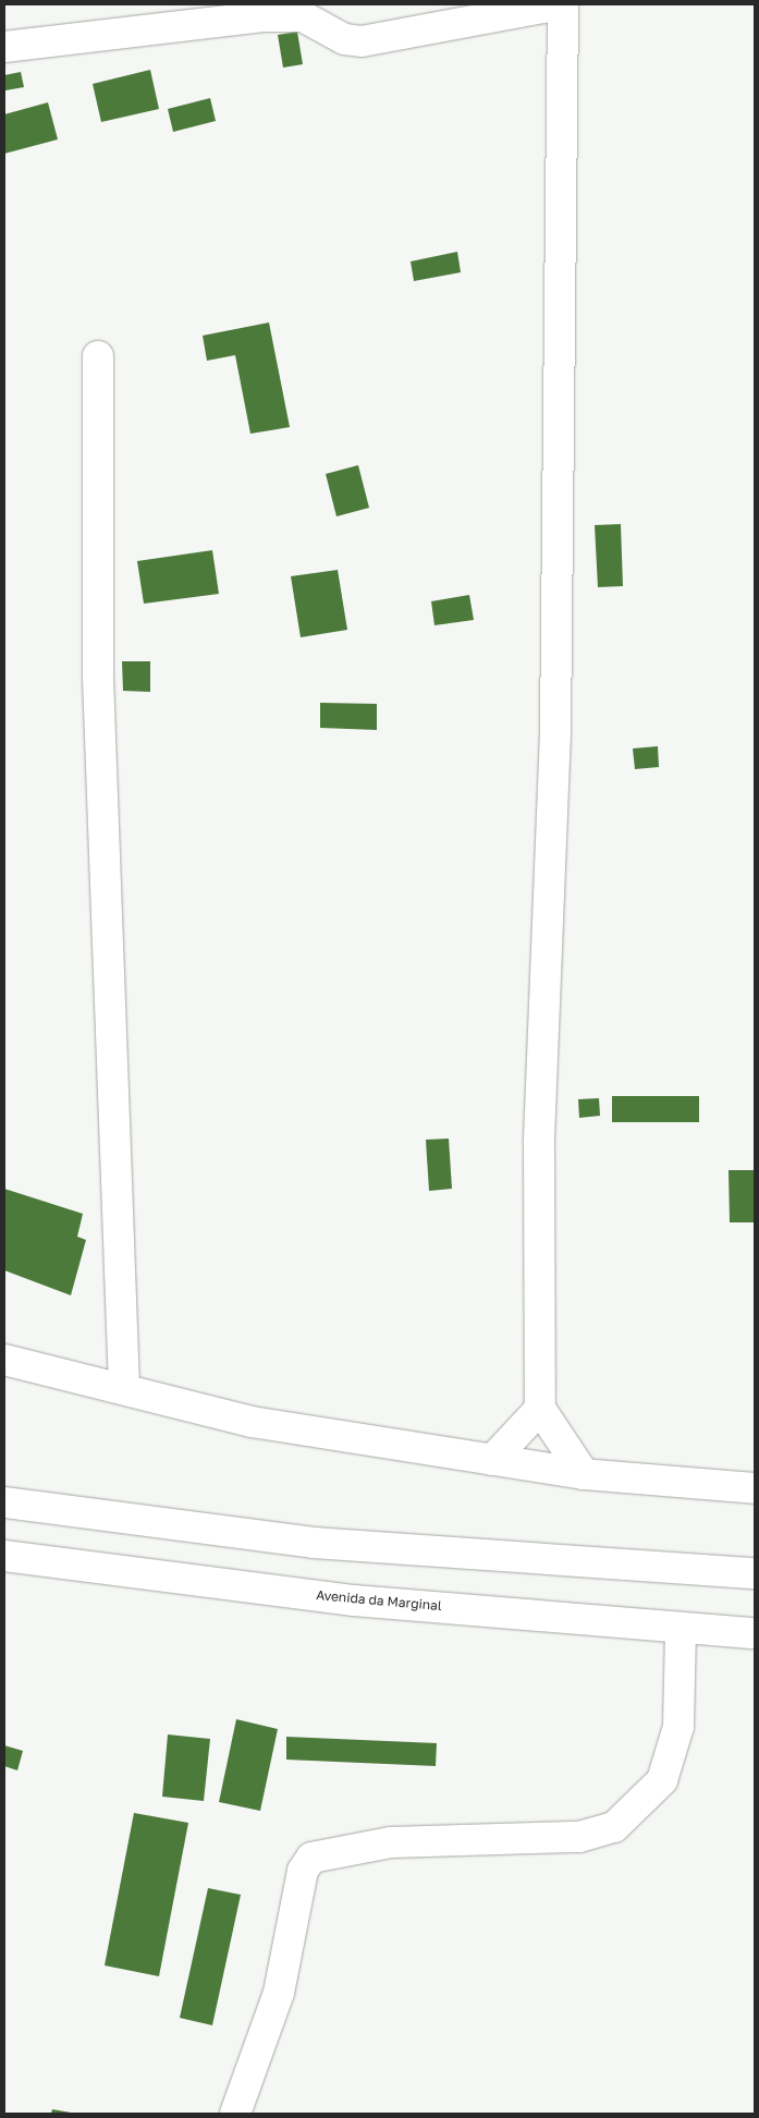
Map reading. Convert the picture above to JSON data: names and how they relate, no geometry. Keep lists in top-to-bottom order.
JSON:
{
  "streets": {
    "street": ["Avenida da Marginal"]
  }
}
